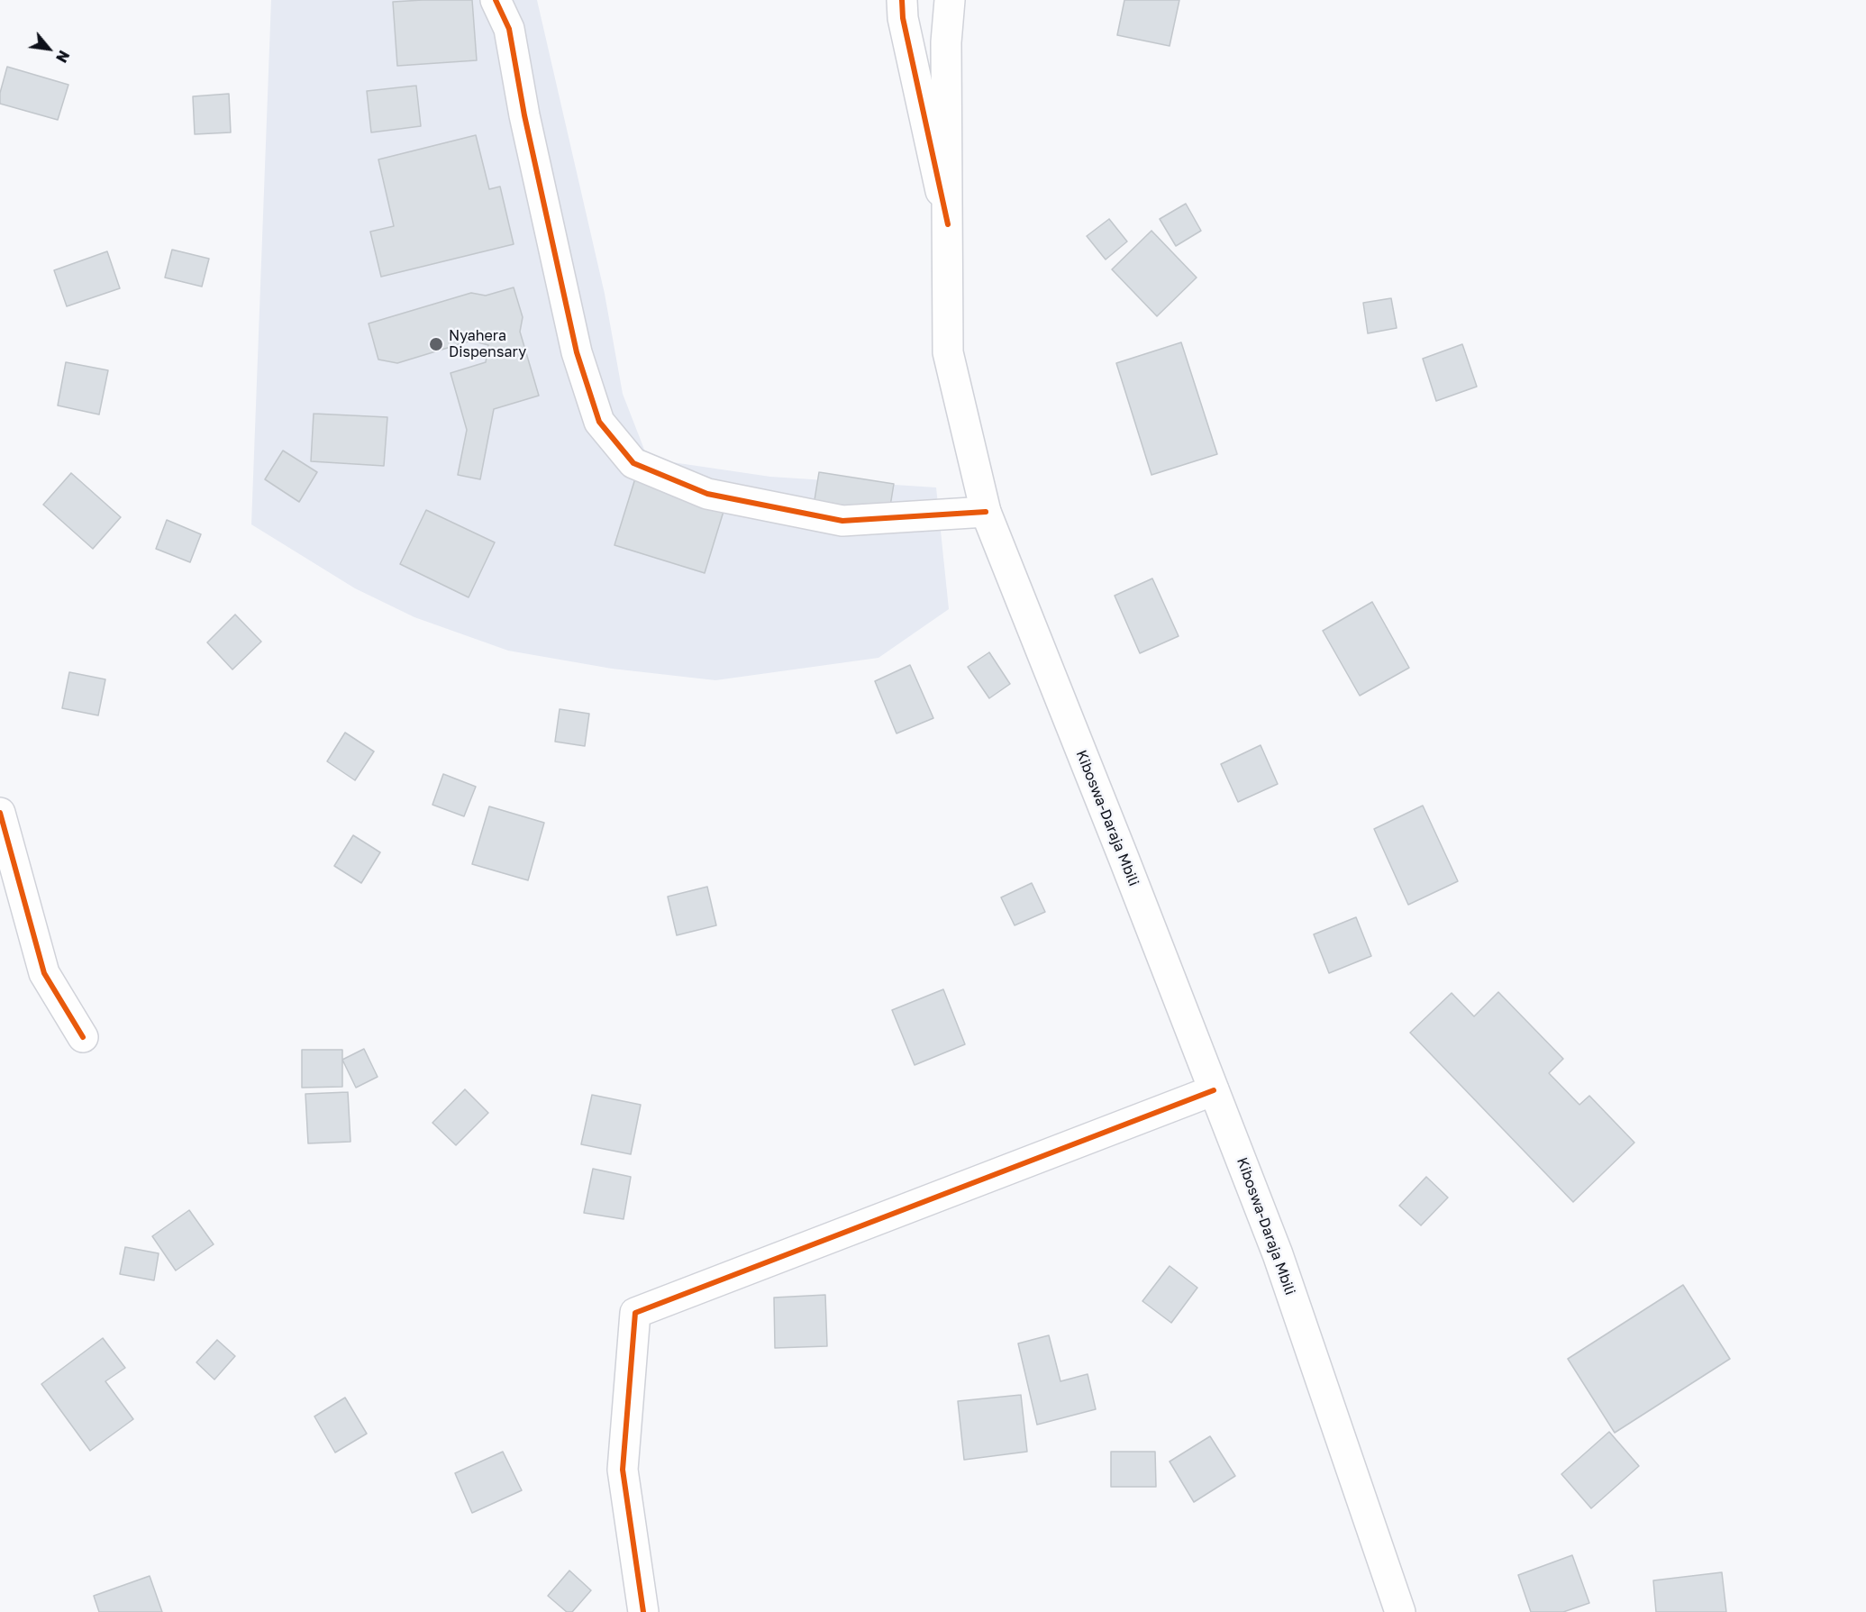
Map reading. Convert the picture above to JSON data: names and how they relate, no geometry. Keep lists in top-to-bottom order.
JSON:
{
  "streets": {
    "street": ["Kiboswa-Daraja Mbili"]
  },
  "places": ["Nyahera Dispensary"],
  "north": "bottom right"
}
